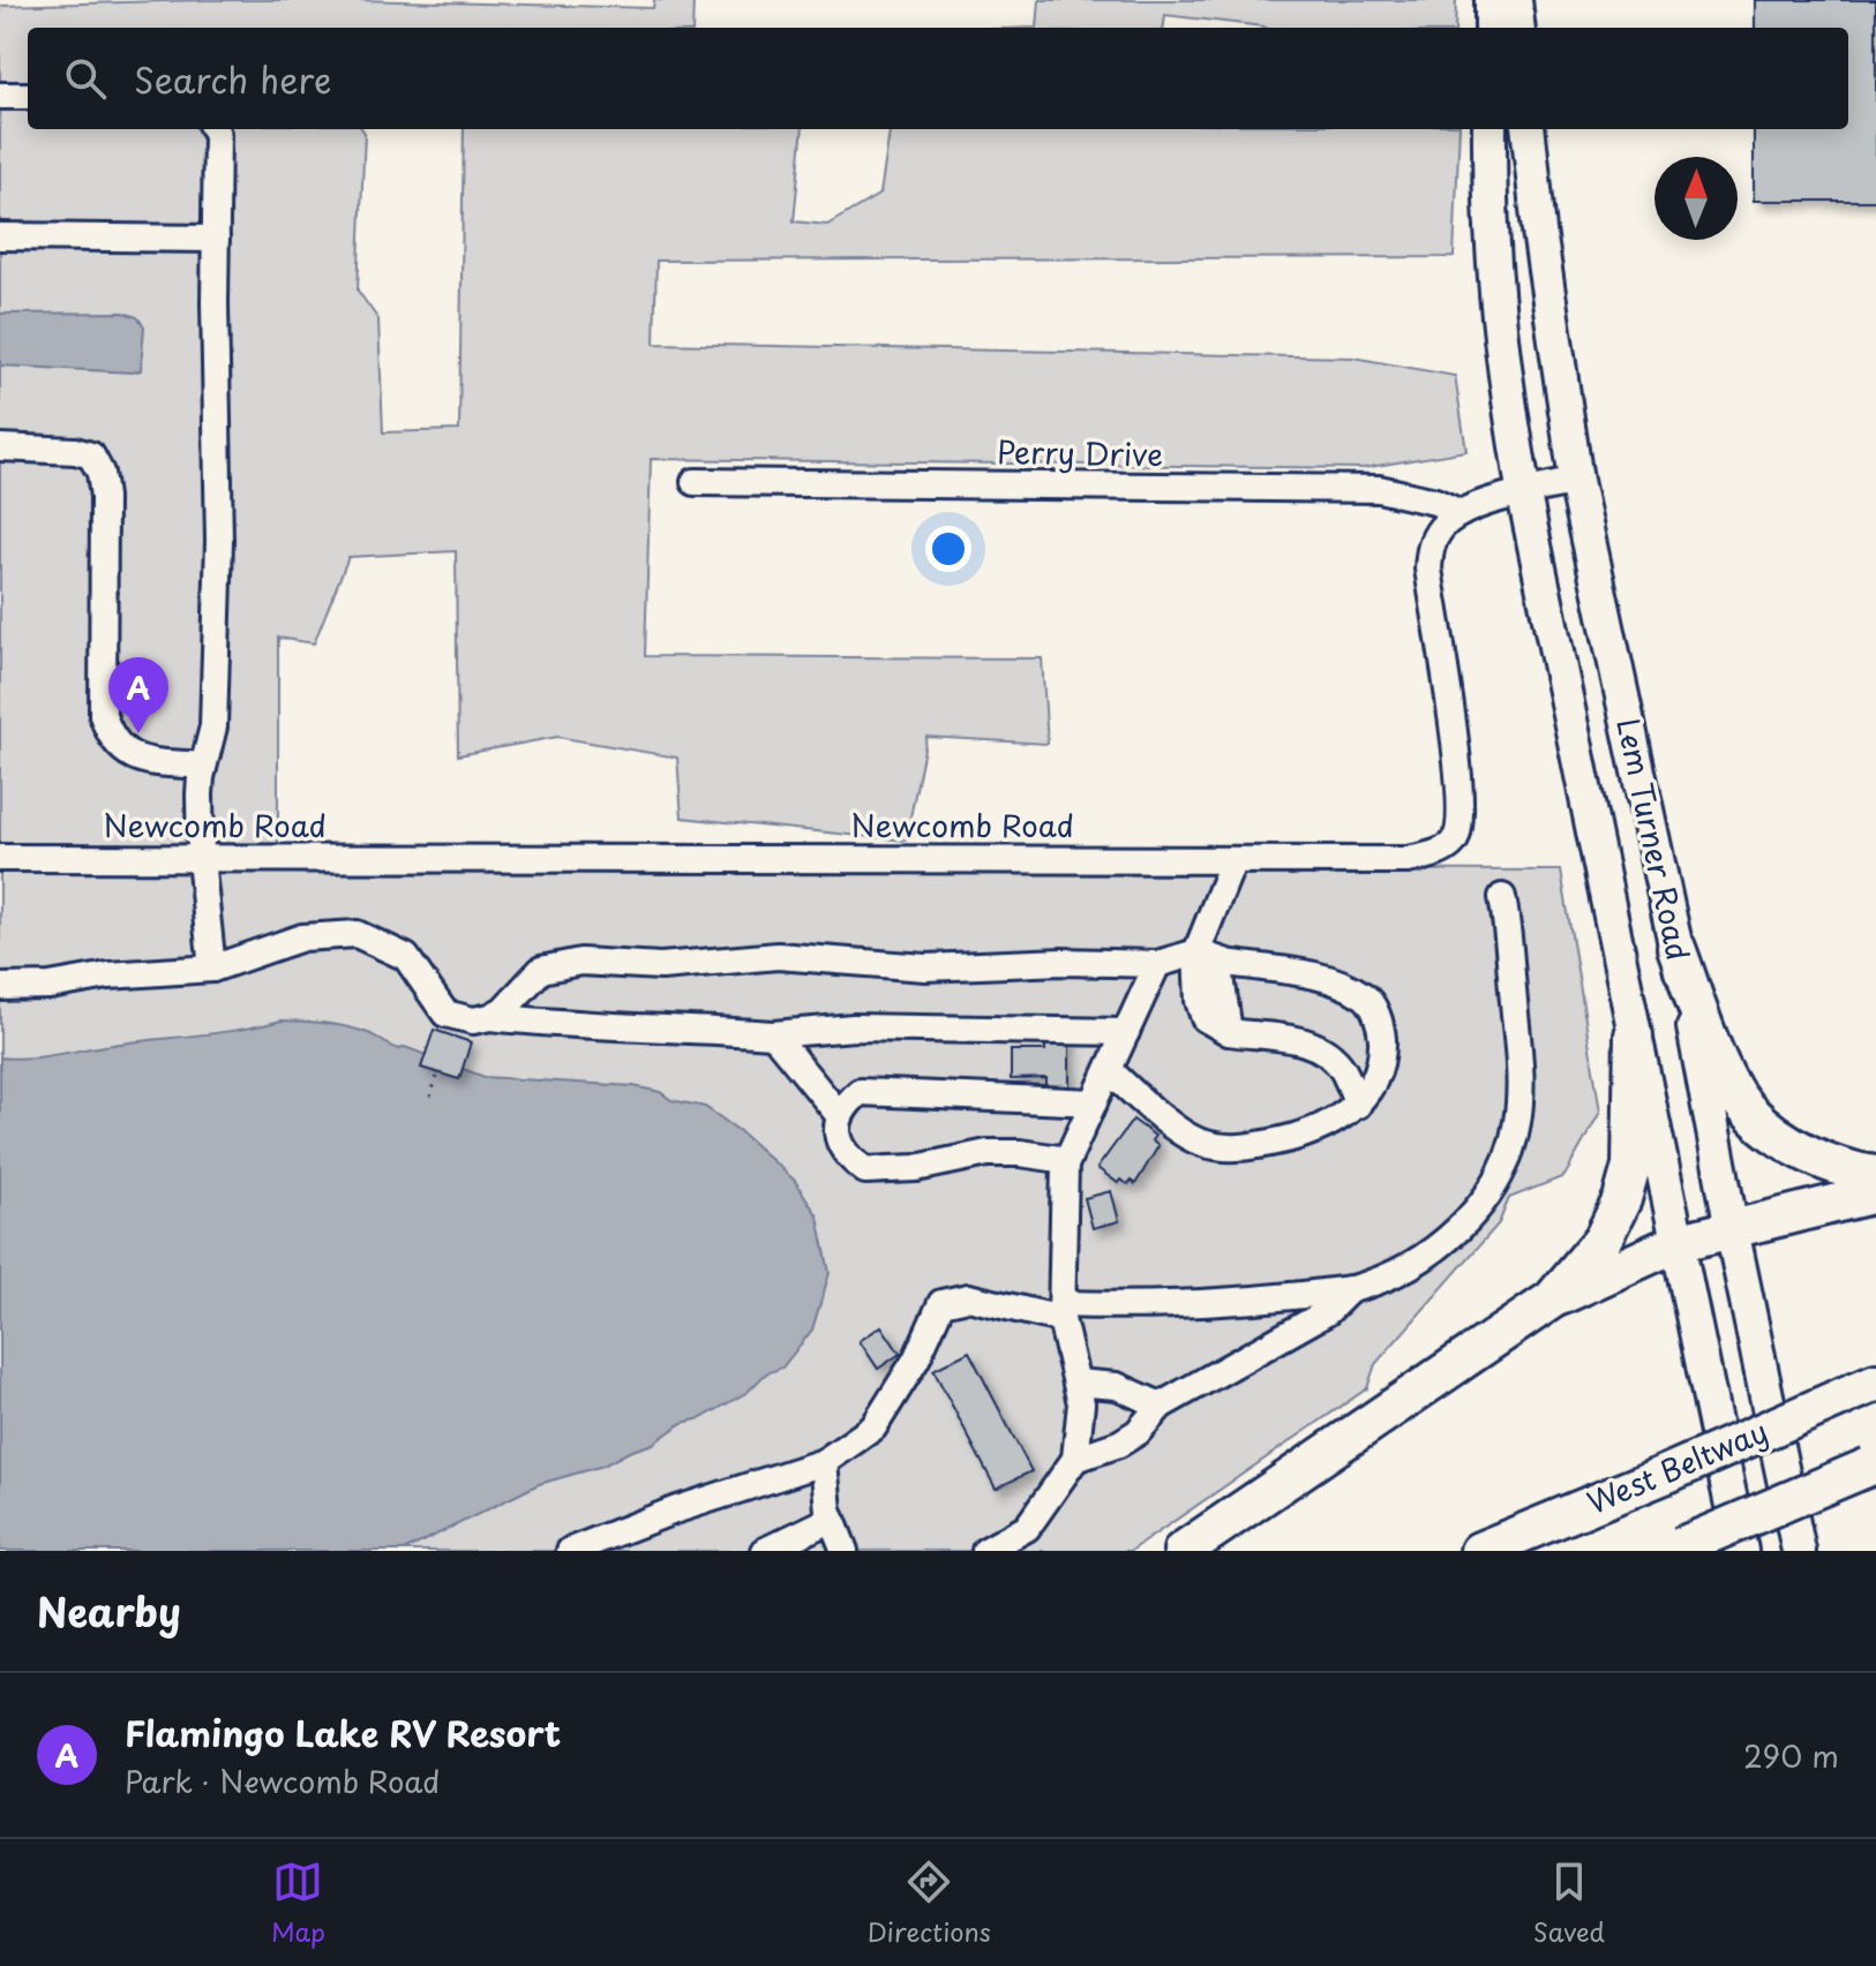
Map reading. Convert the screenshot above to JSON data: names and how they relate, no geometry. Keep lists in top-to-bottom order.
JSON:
{
  "streets": {
    "highway": ["West Beltway"],
    "main road": ["Lem Turner Road"],
    "street": ["Perry Drive", "Newcomb Road"]
  },
  "crossings": [
    ["Perry Drive", "Newcomb Road"]
  ],
  "north": "top",
  "page": {
    "search": "Search here",
    "pins": "A",
    "heading": "Nearby",
    "list": [
      {
        "mark": "A",
        "name": "Flamingo Lake RV Resort",
        "note": "Park · Newcomb Road",
        "value": "290 m"
      }
    ],
    "nav": ["Map", "Directions", "Saved"]
  }
}
